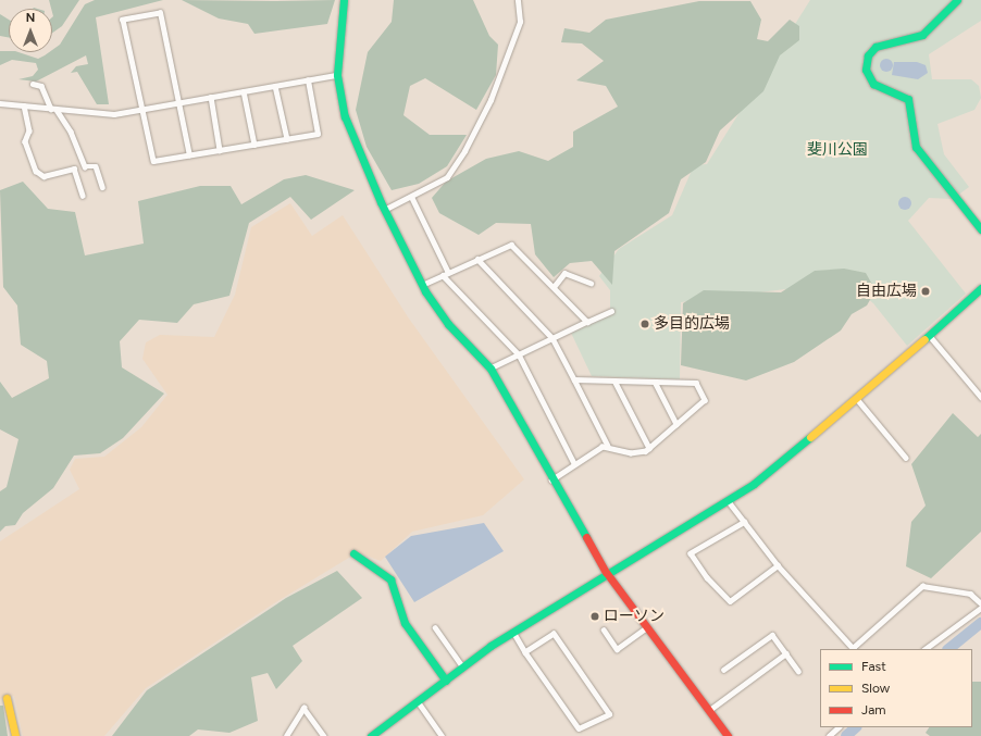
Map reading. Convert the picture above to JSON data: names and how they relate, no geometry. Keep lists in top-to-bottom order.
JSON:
{
  "parks": ["斐川公園"],
  "places": ["自由広場", "多目的広場", "ローソン"],
  "legend": ["Fast", "Slow", "Jam"],
  "north": "top"
}
